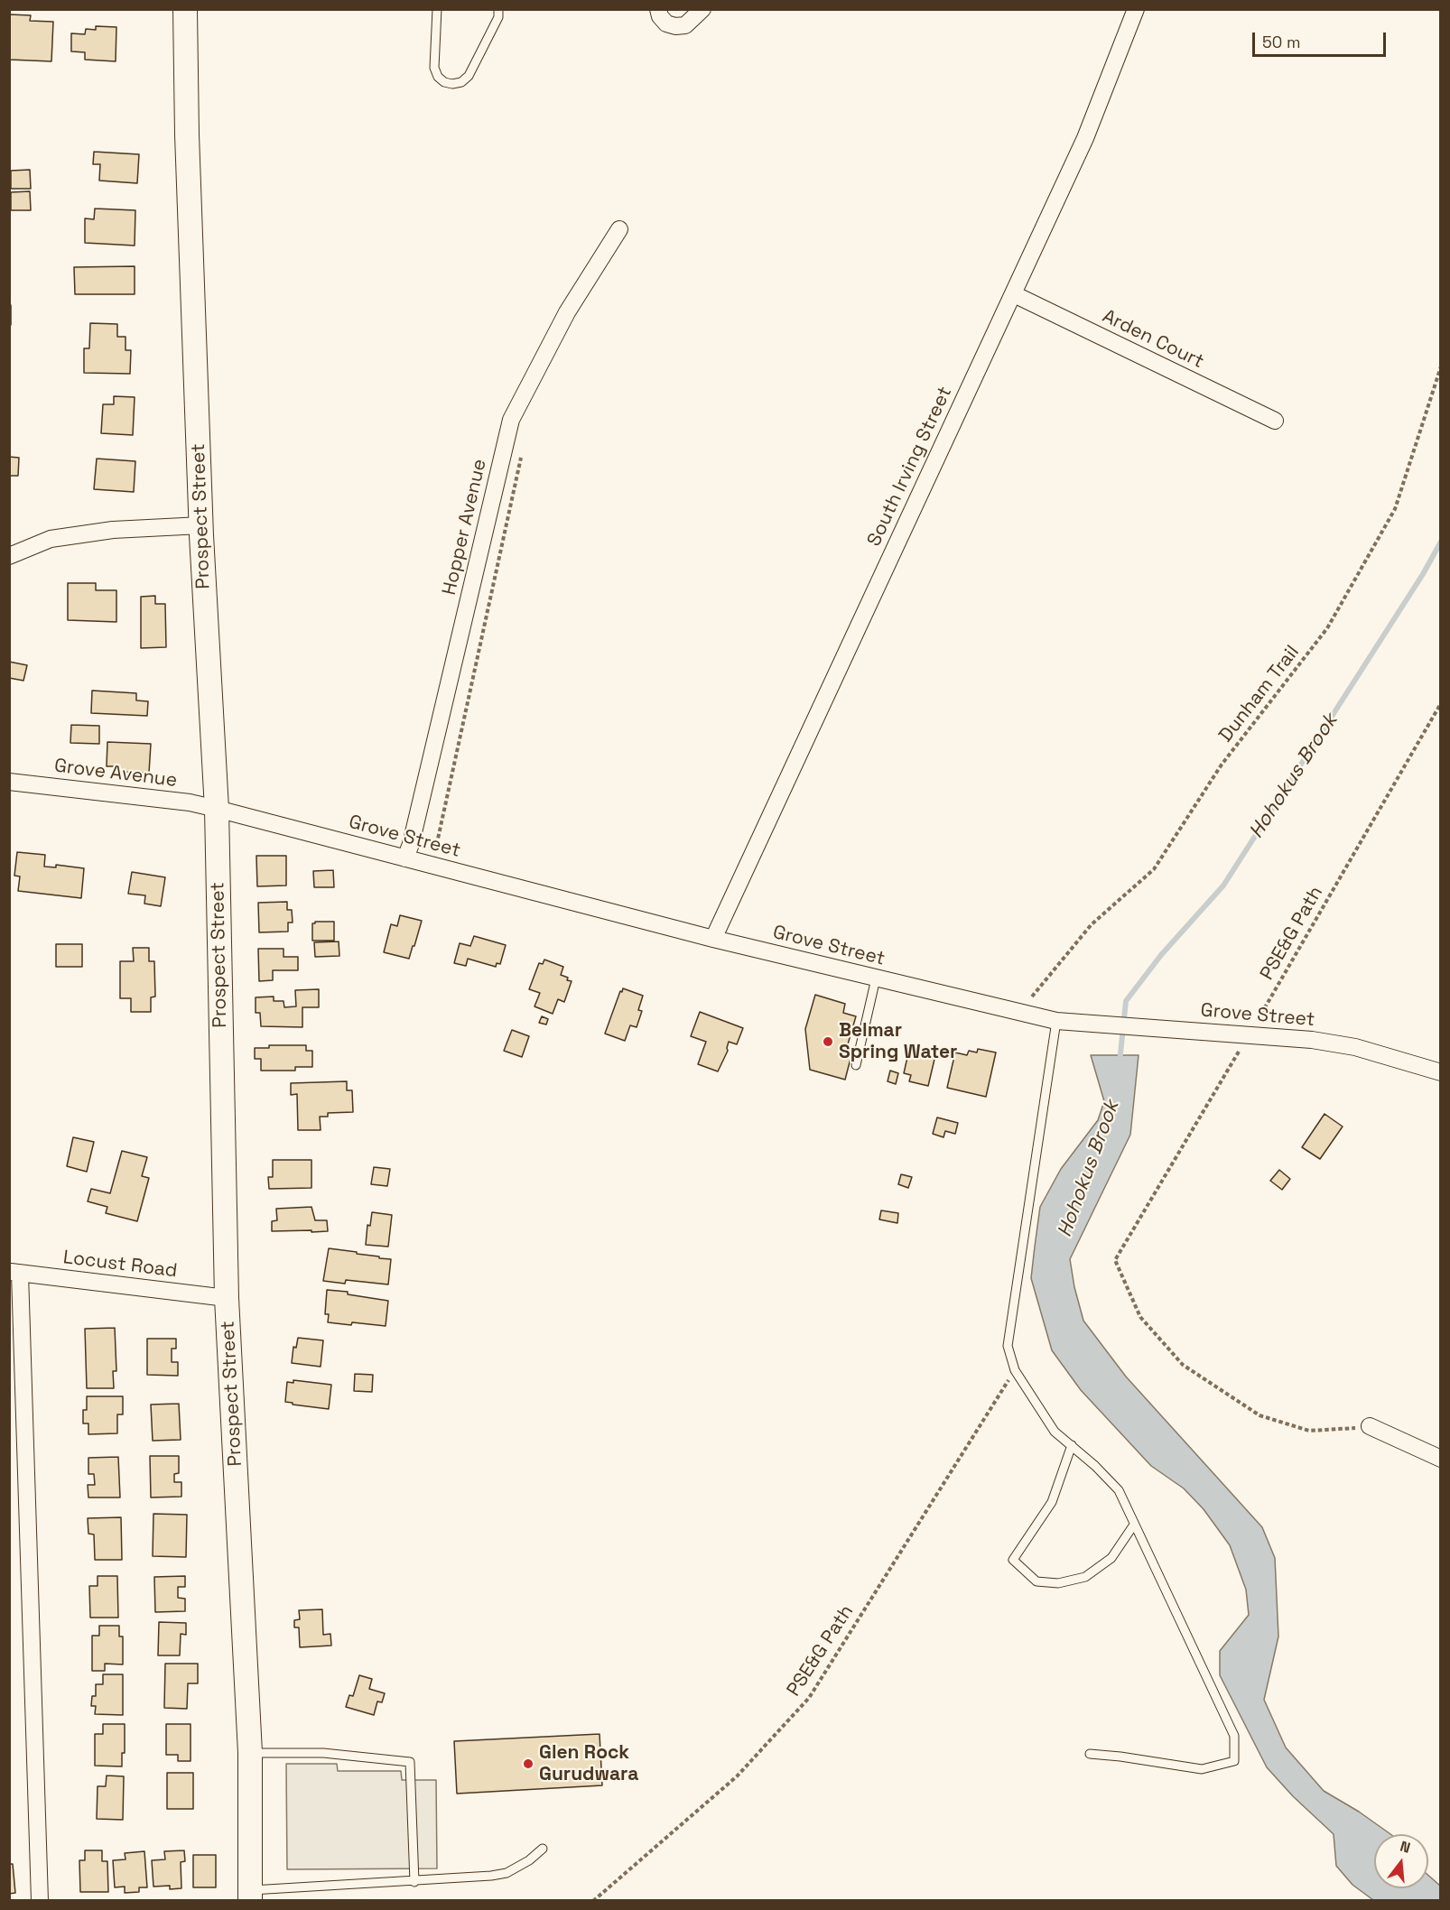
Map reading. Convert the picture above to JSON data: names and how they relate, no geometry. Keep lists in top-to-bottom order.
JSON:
{
  "streets": {
    "main road": ["Prospect Street"],
    "street": [
      "Arden Court",
      "South Irving Street",
      "Hopper Avenue",
      "Grove Avenue",
      "Grove Street",
      "Locust Road"
    ],
    "path": ["Dunham Trail", "PSE&G Path"]
  },
  "crossings": [
    ["Arden Court", "South Irving Street"],
    ["South Irving Street", "Grove Street"],
    ["Prospect Street", "Grove Avenue"],
    ["Prospect Street", "Grove Street"],
    ["Prospect Street", "Locust Road"],
    ["Hopper Avenue", "Grove Street"],
    ["Grove Avenue", "Grove Street"],
    ["Grove Street", "PSE&G Path"]
  ],
  "water": ["Hohokus Brook"],
  "places": ["Belmar Spring Water", "Glen Rock Gurudwara"],
  "scale_bar": "50 m",
  "north": "top"
}
